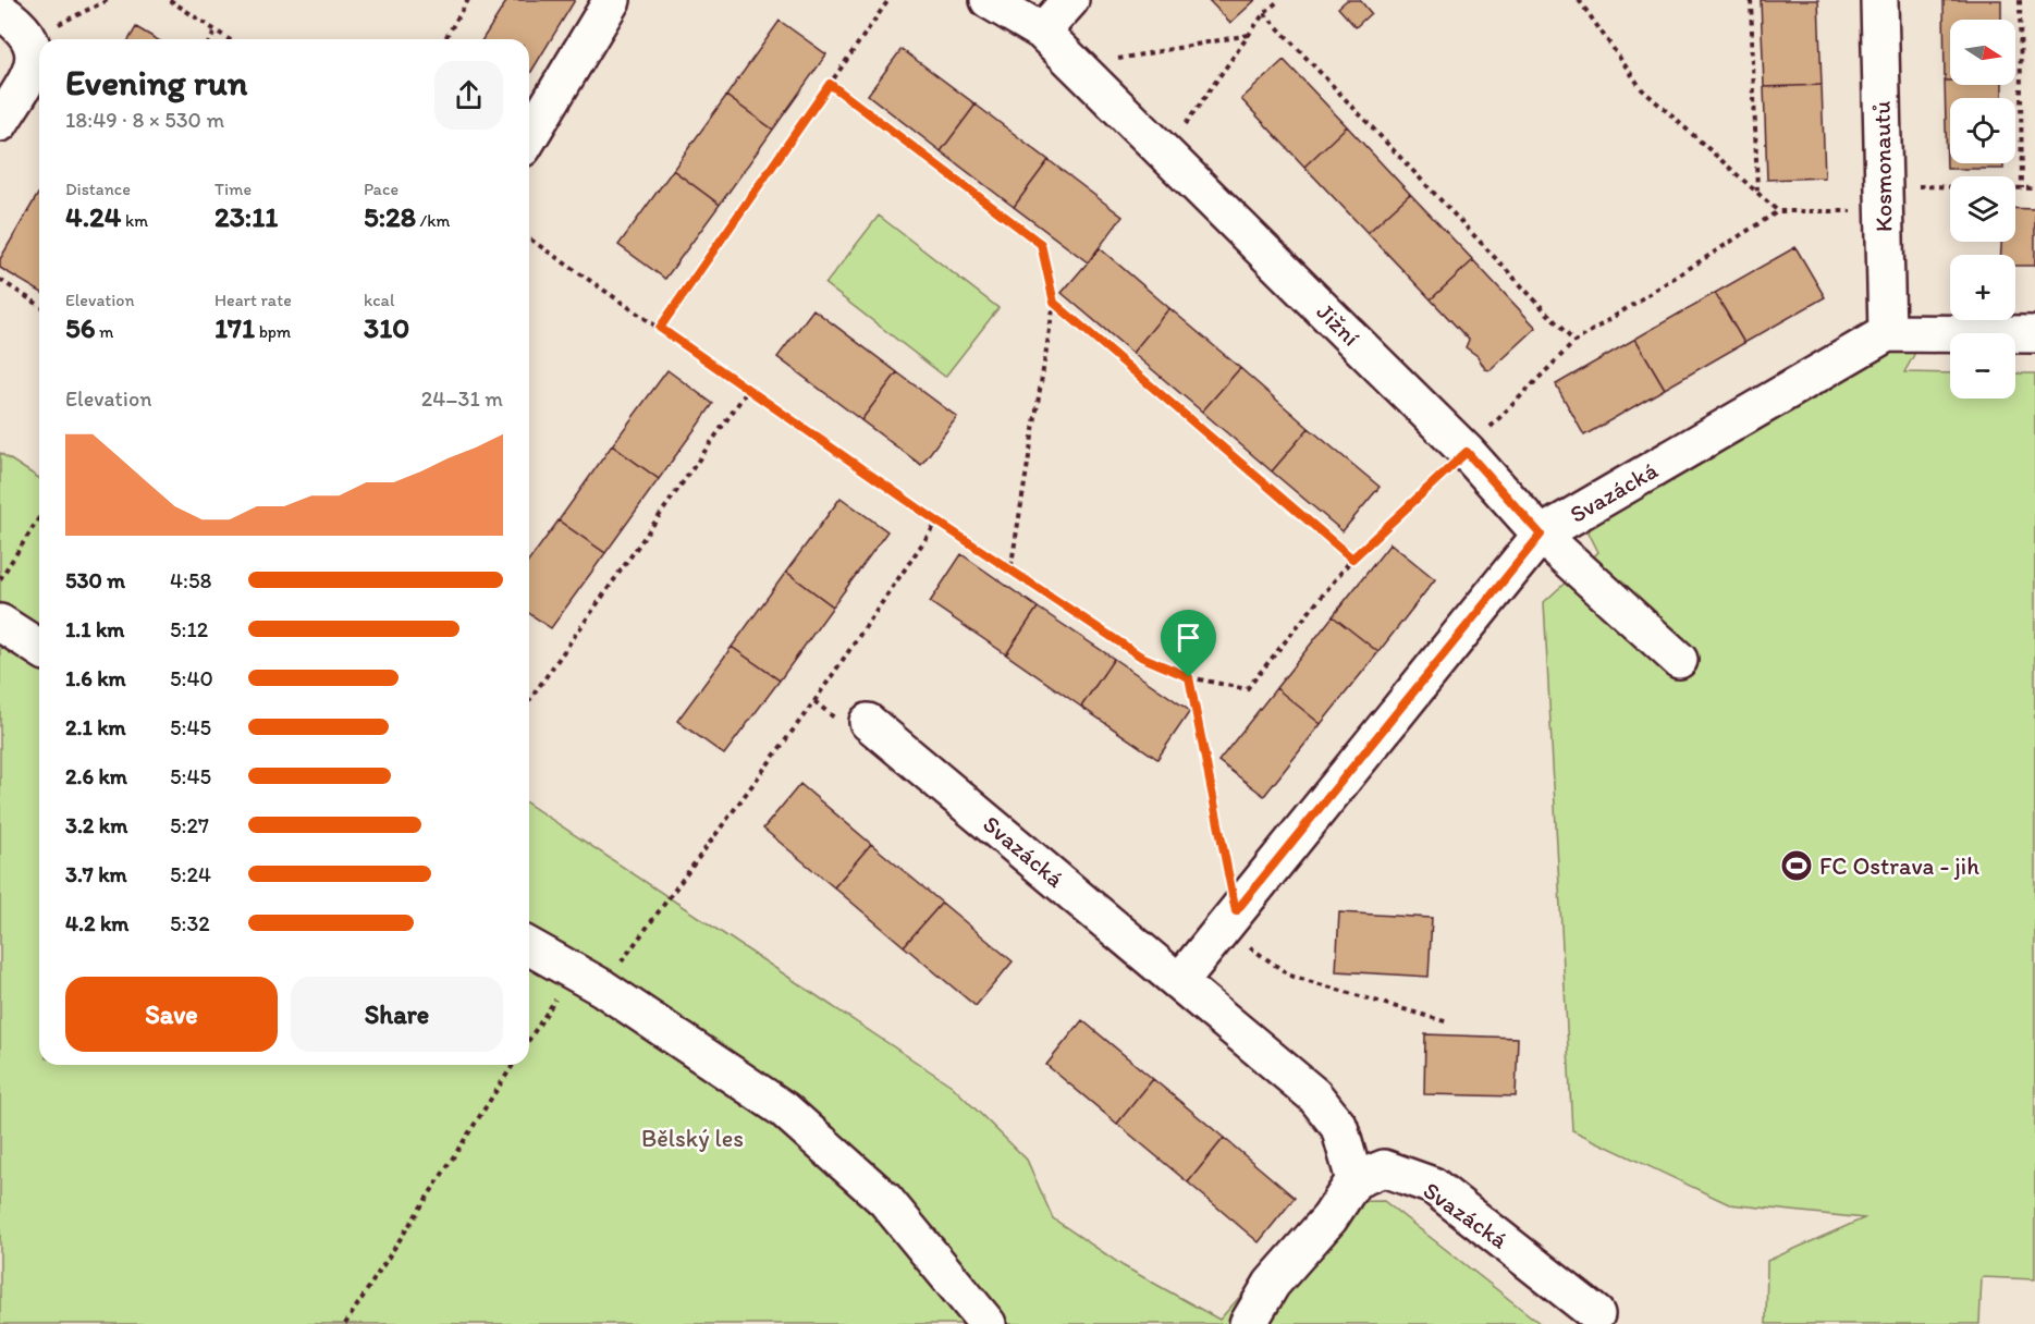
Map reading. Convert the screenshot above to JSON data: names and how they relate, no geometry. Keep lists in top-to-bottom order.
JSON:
{
  "streets": {
    "street": ["Kosmonautů", "Jižní", "Svazácká"]
  },
  "crossings": [
    ["Kosmonautů", "Svazácká"],
    ["Jižní", "Svazácká"]
  ],
  "parks": ["Bělský les"],
  "places": {
    "sports": ["FC Ostrava - jih"]
  },
  "north": "right",
  "page": {
    "map_buttons": ["+", "−"],
    "heading": ["Evening run", "18:49 · 8 × 530 m"],
    "stats": [
      ["Distance", "4.24 km"],
      ["Time", "23:11"],
      ["Pace", "5:28 /km"],
      ["Elevation", "56 m"],
      ["Heart rate", "171 bpm"],
      ["kcal", "310"]
    ],
    "chart": ["Elevation", "24–31 m"],
    "list": [
      {
        "name": "530 m",
        "note": "4:58"
      },
      {
        "name": "1.1 km",
        "note": "5:12"
      },
      {
        "name": "1.6 km",
        "note": "5:40"
      },
      {
        "name": "2.1 km",
        "note": "5:45"
      },
      {
        "name": "2.6 km",
        "note": "5:45"
      },
      {
        "name": "3.2 km",
        "note": "5:27"
      },
      {
        "name": "3.7 km",
        "note": "5:24"
      },
      {
        "name": "4.2 km",
        "note": "5:32"
      }
    ],
    "buttons": ["Save", "Share"]
  }
}
